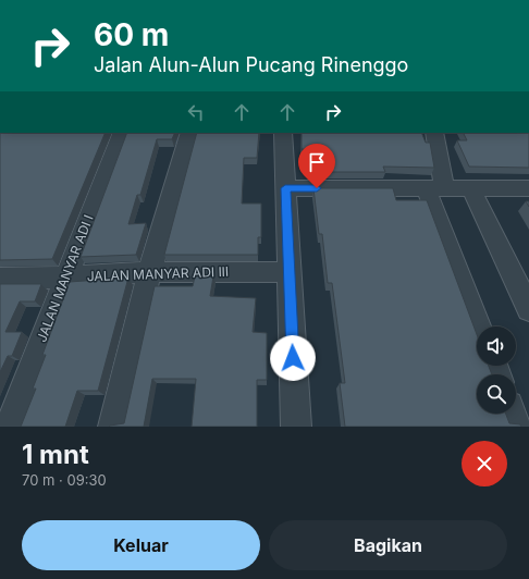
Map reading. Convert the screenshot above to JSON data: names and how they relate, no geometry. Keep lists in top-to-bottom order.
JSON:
{
  "streets": {
    "street": ["JALAN MANYAR ADI III", "JALAN MANYAR ADI I"]
  },
  "crossings": [
    ["JALAN MANYAR ADI III", "JALAN MANYAR ADI I"]
  ],
  "page": {
    "turn": ["60 m", "Jalan Alun-Alun Pucang Rinenggo"],
    "heading": ["1 mnt", "70 m · 09:30"],
    "buttons": ["Keluar", "Bagikan"]
  }
}
